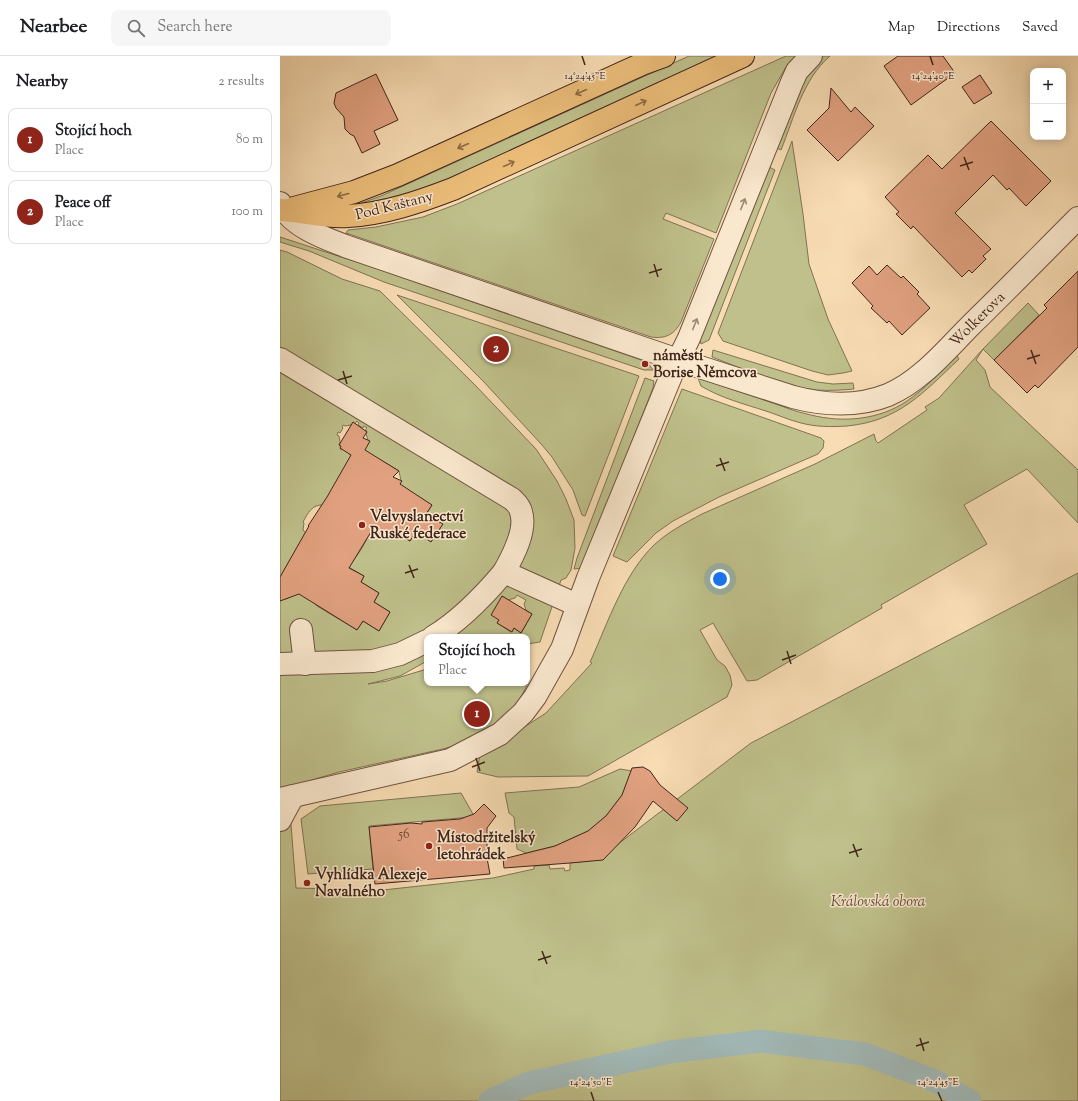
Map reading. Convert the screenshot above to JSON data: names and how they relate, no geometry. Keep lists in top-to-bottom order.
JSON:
{
  "streets": {
    "main road": ["Pod Kaštany"],
    "street": ["Wolkerova"]
  },
  "parks": ["Královská obora"],
  "places": [
    "náměstí Borise Němcova",
    "Velvyslanectví Ruské federace",
    "Místodržitelský letohrádek",
    "Vyhlídka Alexeje Navalného"
  ],
  "house_numbers": ["56"],
  "page": {
    "header": "Nearbee",
    "search": "Search here",
    "nav": ["Map", "Directions", "Saved"],
    "heading": ["Nearby", "2 results"],
    "map_buttons": ["+", "−"],
    "list": [
      {
        "mark": "1",
        "name": "Stojící hoch",
        "note": "Place",
        "value": "80 m"
      },
      {
        "mark": "2",
        "name": "Peace off",
        "note": "Place",
        "value": "100 m"
      }
    ],
    "pins": ["2", "1"],
    "popup": ["Stojící hoch", "Place"]
  },
  "coordinates": ["14°24'45\"E", "14°24'40\"E", "14°24'50\"E"]
}
